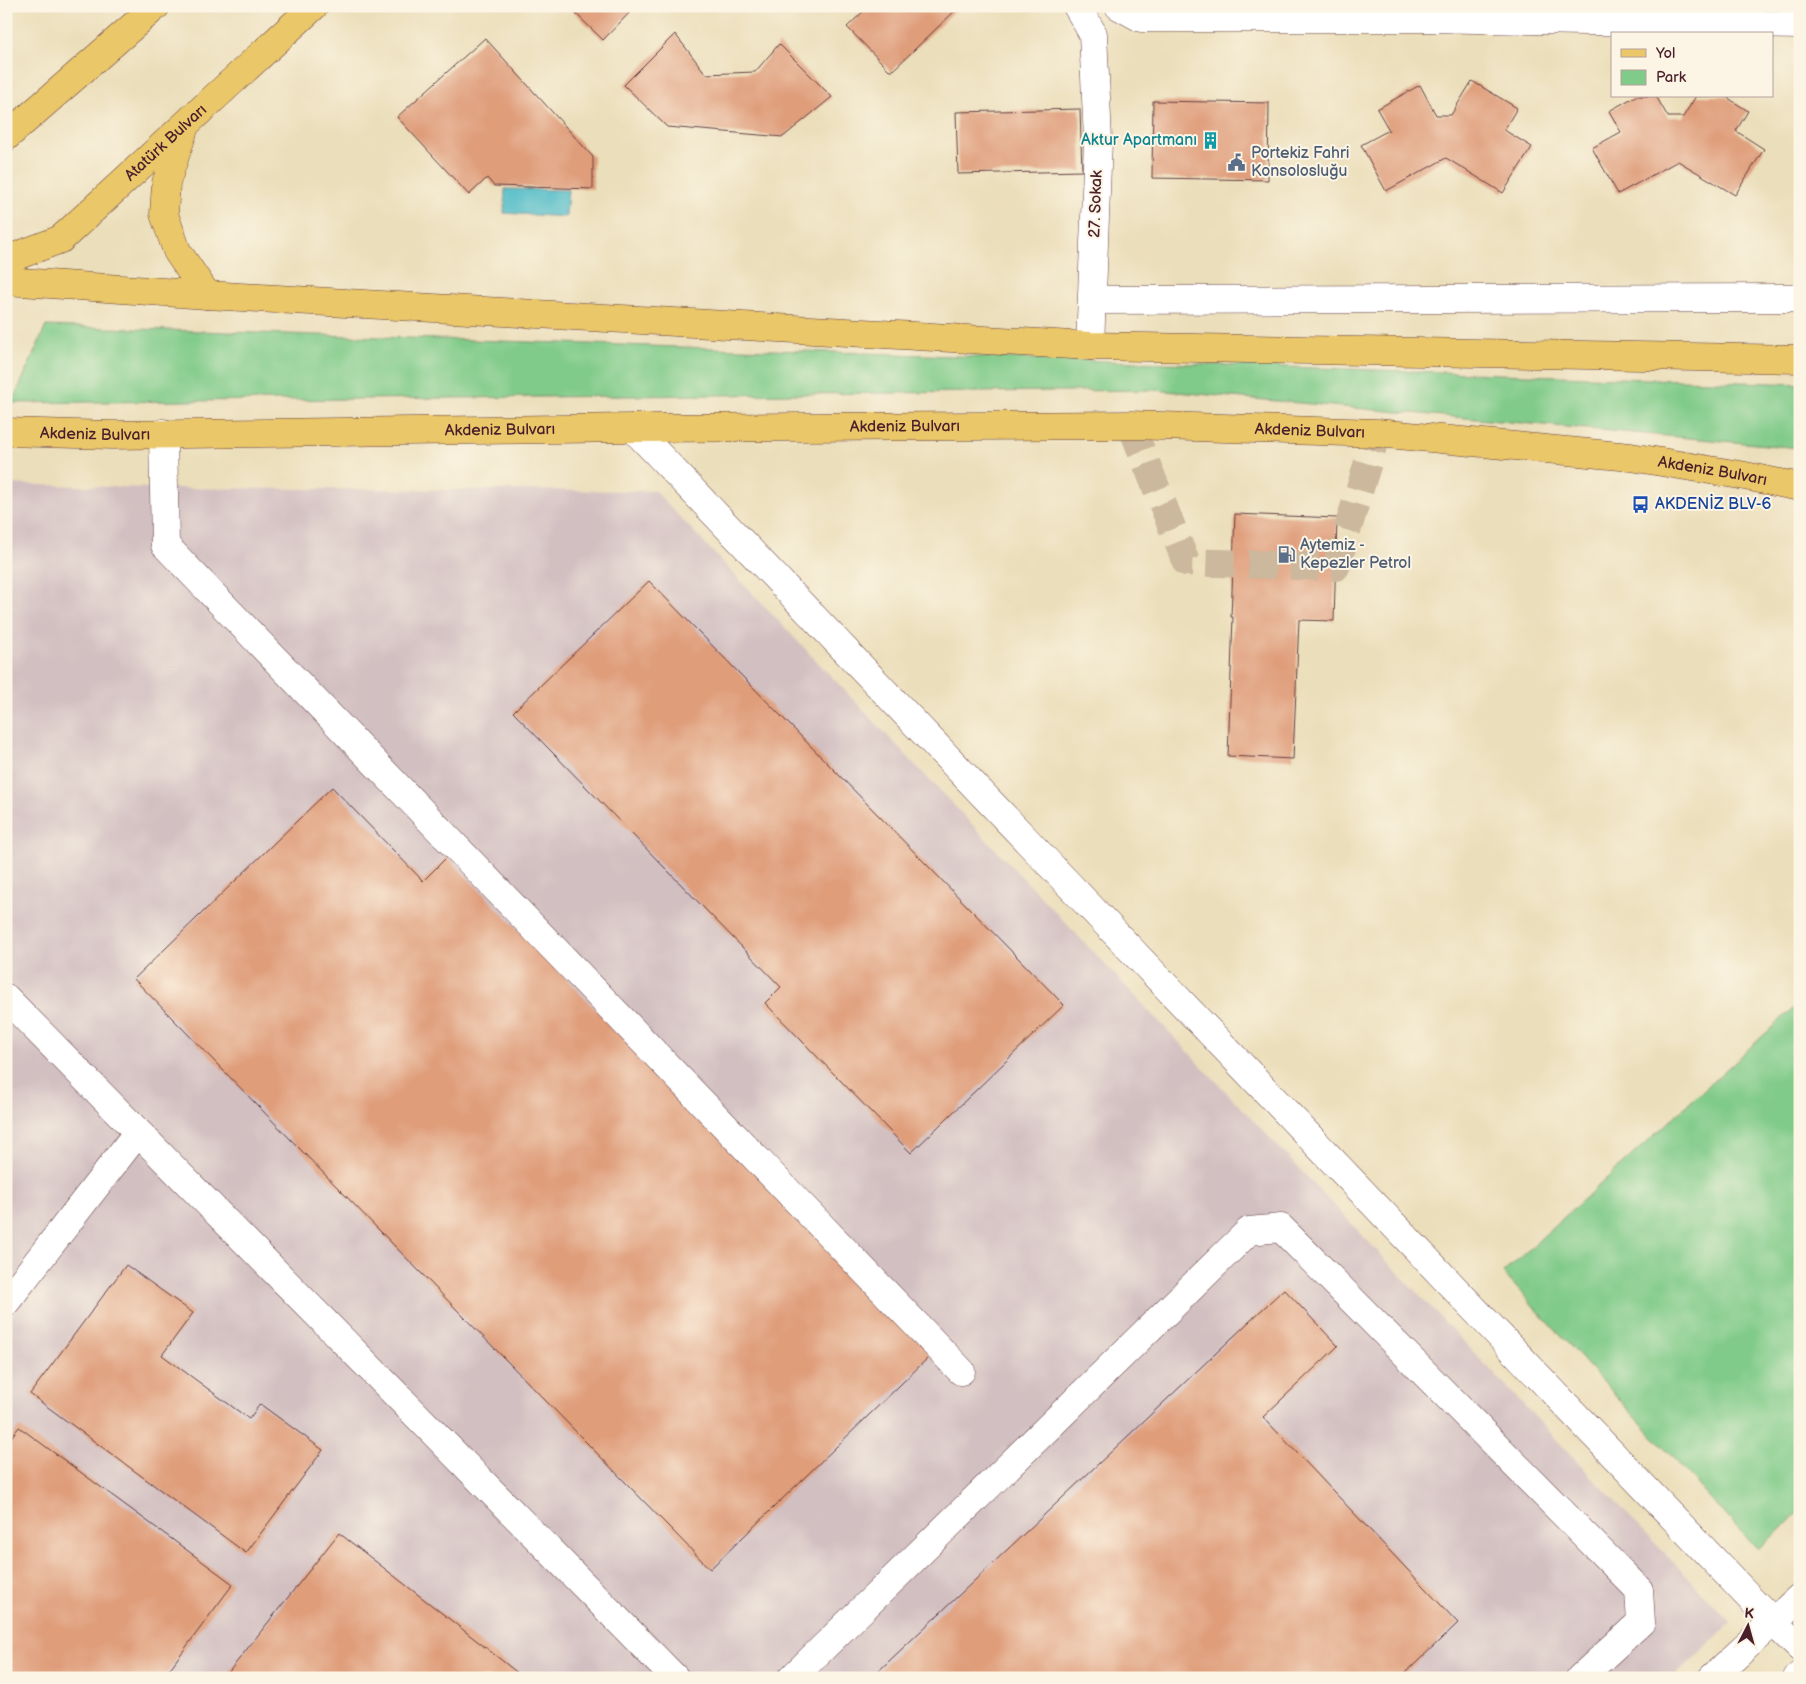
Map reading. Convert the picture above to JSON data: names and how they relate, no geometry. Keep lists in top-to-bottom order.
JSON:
{
  "streets": {
    "main road": ["Atatürk Bulvarı", "Akdeniz Bulvarı"],
    "street": ["27. Sokak"]
  },
  "places": {
    "building": ["Aktur Apartmanı"],
    "public building": ["Portekiz Fahri Konsolosluğu"],
    "bus stop": ["AKDENİZ BLV-6"],
    "fuel station": ["Aytemiz - Kepezler Petrol"]
  },
  "legend": ["Yol", "Park"],
  "north": "top"
}
